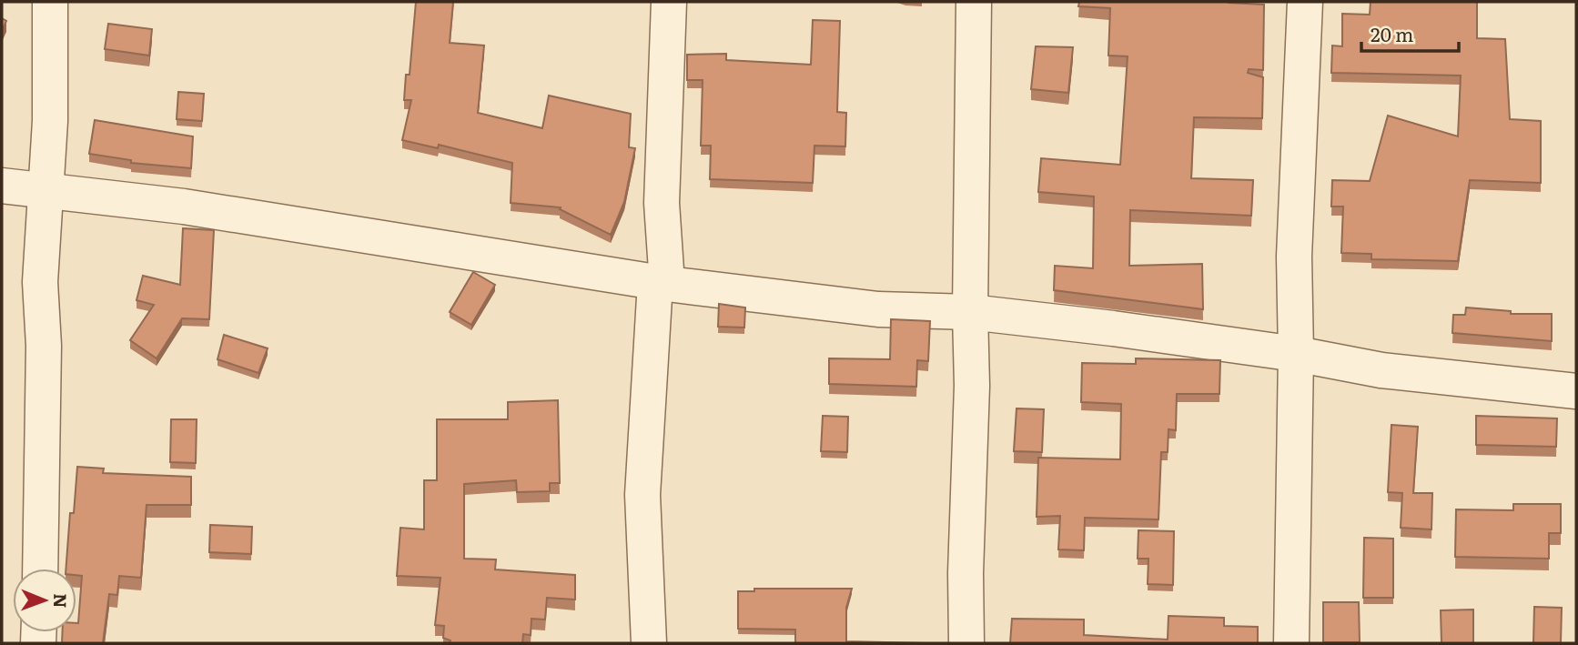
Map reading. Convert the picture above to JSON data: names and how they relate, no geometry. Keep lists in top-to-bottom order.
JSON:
{
  "scale_bar": "20 m",
  "north": "right"
}
